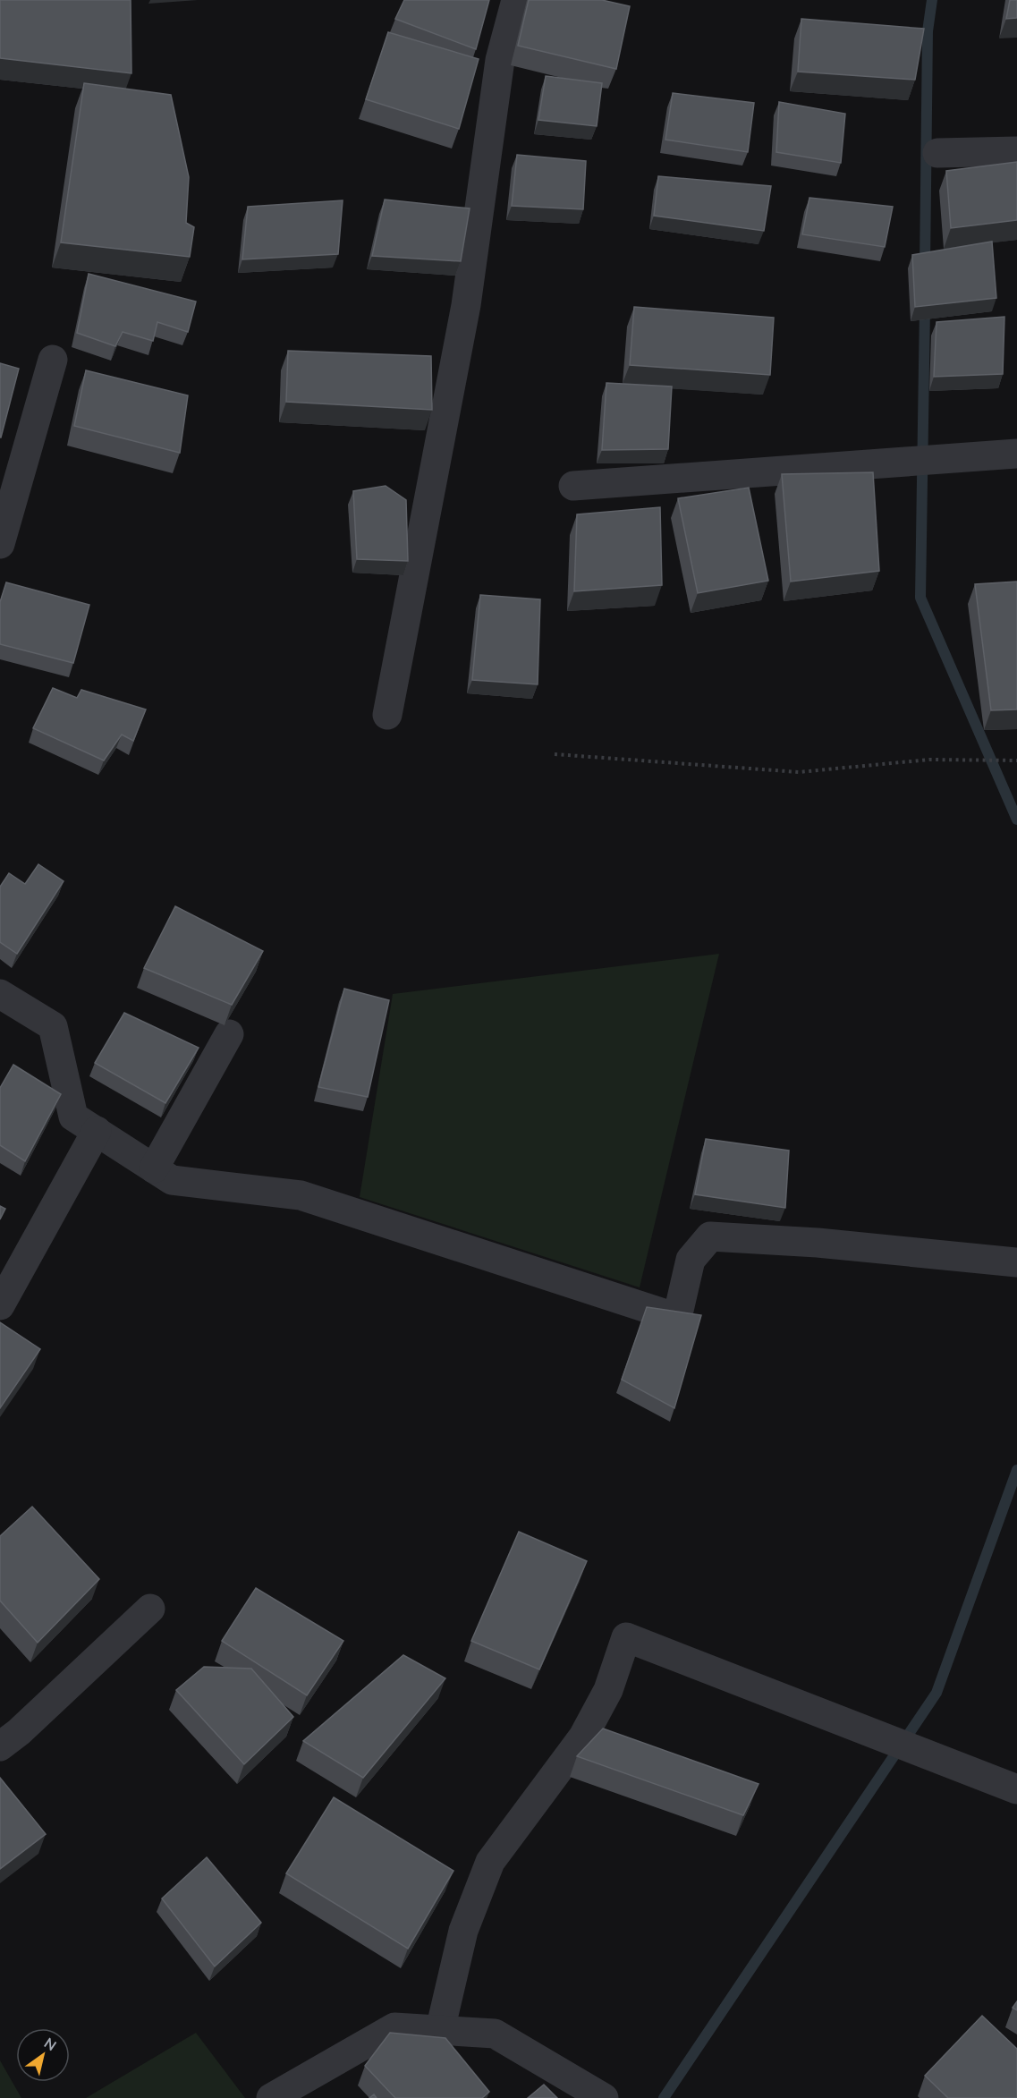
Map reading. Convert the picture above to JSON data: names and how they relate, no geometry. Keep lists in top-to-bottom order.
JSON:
{
  "north": "top right"
}
